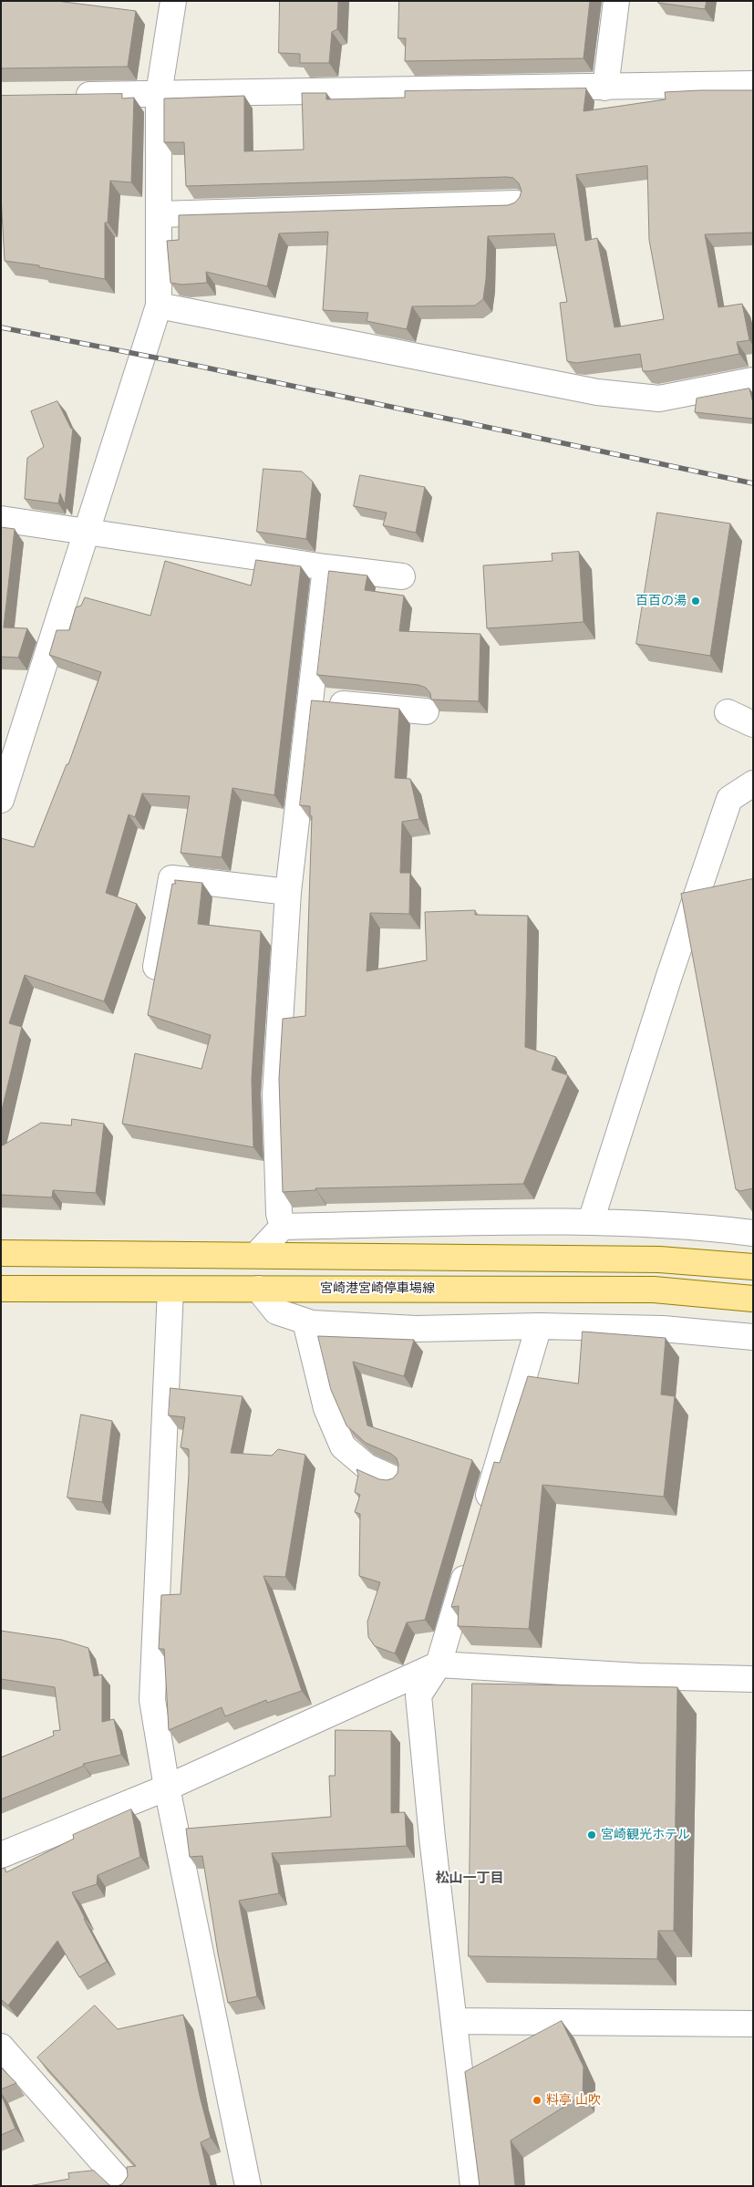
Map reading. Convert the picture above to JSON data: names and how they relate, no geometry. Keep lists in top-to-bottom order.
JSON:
{
  "streets": {
    "main road": ["宮崎港宮崎停車場線"]
  },
  "districts": ["松山一丁目"],
  "places": ["百百の湯", "宮崎観光ホテル", "料亭 山吹"]
}
